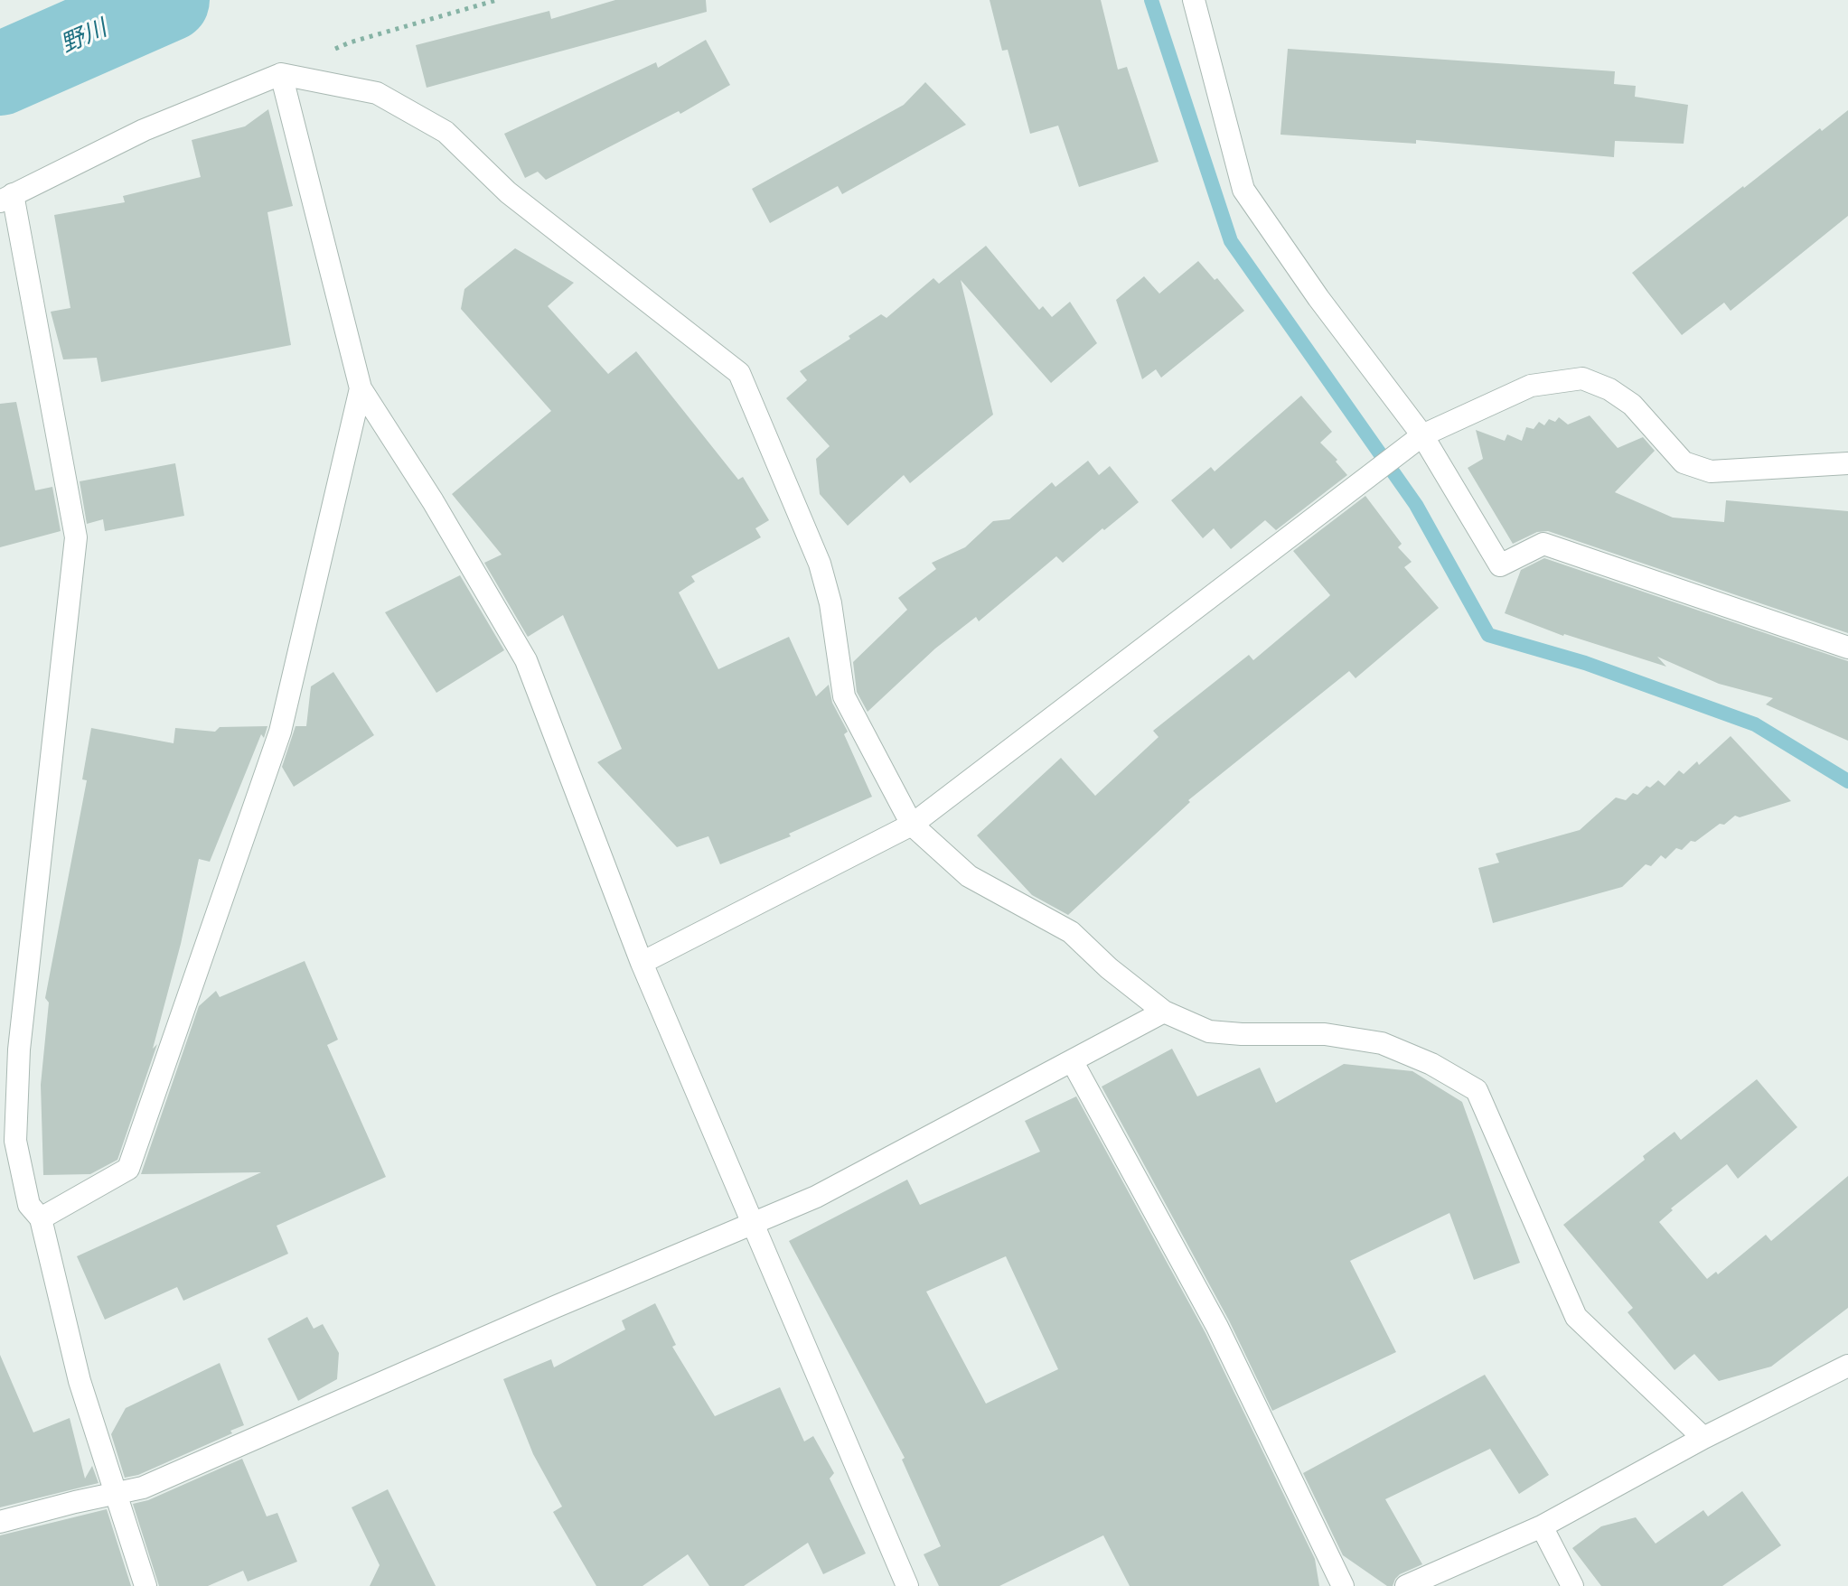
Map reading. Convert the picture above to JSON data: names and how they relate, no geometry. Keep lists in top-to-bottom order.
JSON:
{
  "water": ["野川"]
}
